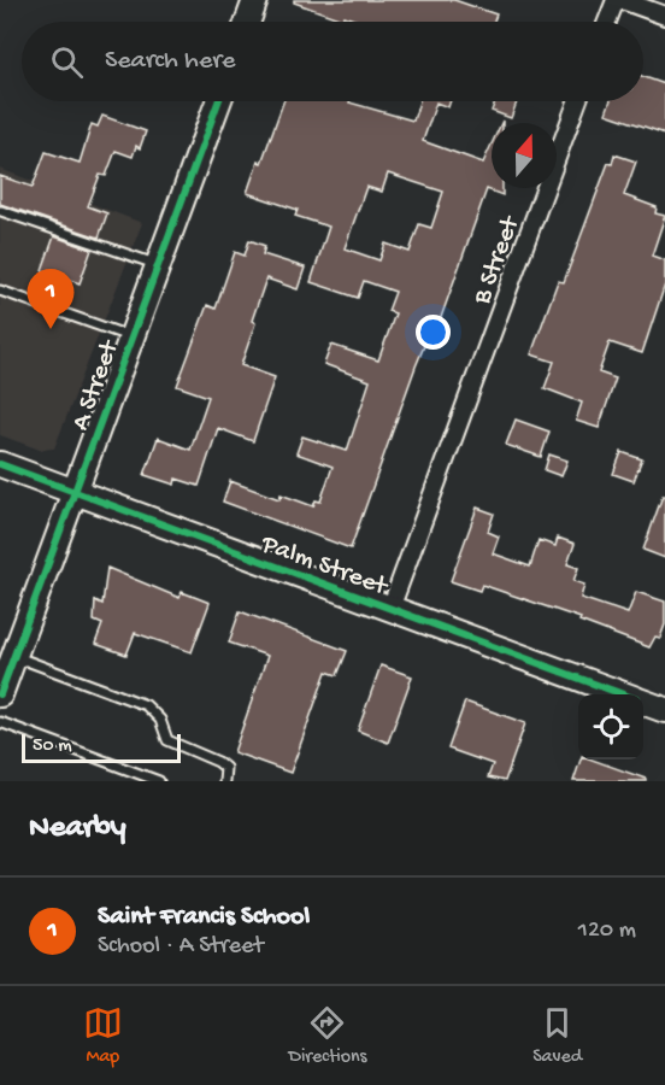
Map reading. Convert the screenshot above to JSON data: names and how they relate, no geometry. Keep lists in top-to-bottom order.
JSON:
{
  "streets": {
    "street": ["B Street", "A Street", "Palm Street"]
  },
  "crossings": [
    ["B Street", "Palm Street"],
    ["A Street", "Palm Street"]
  ],
  "scale_bar": "50 m",
  "north": "top",
  "page": {
    "search": "Search here",
    "pins": "1",
    "scale": "50 m",
    "heading": "Nearby",
    "list": [
      {
        "mark": "1",
        "name": "Saint Francis School",
        "note": "School · A Street",
        "value": "120 m"
      }
    ],
    "nav": ["Map", "Directions", "Saved"]
  }
}
